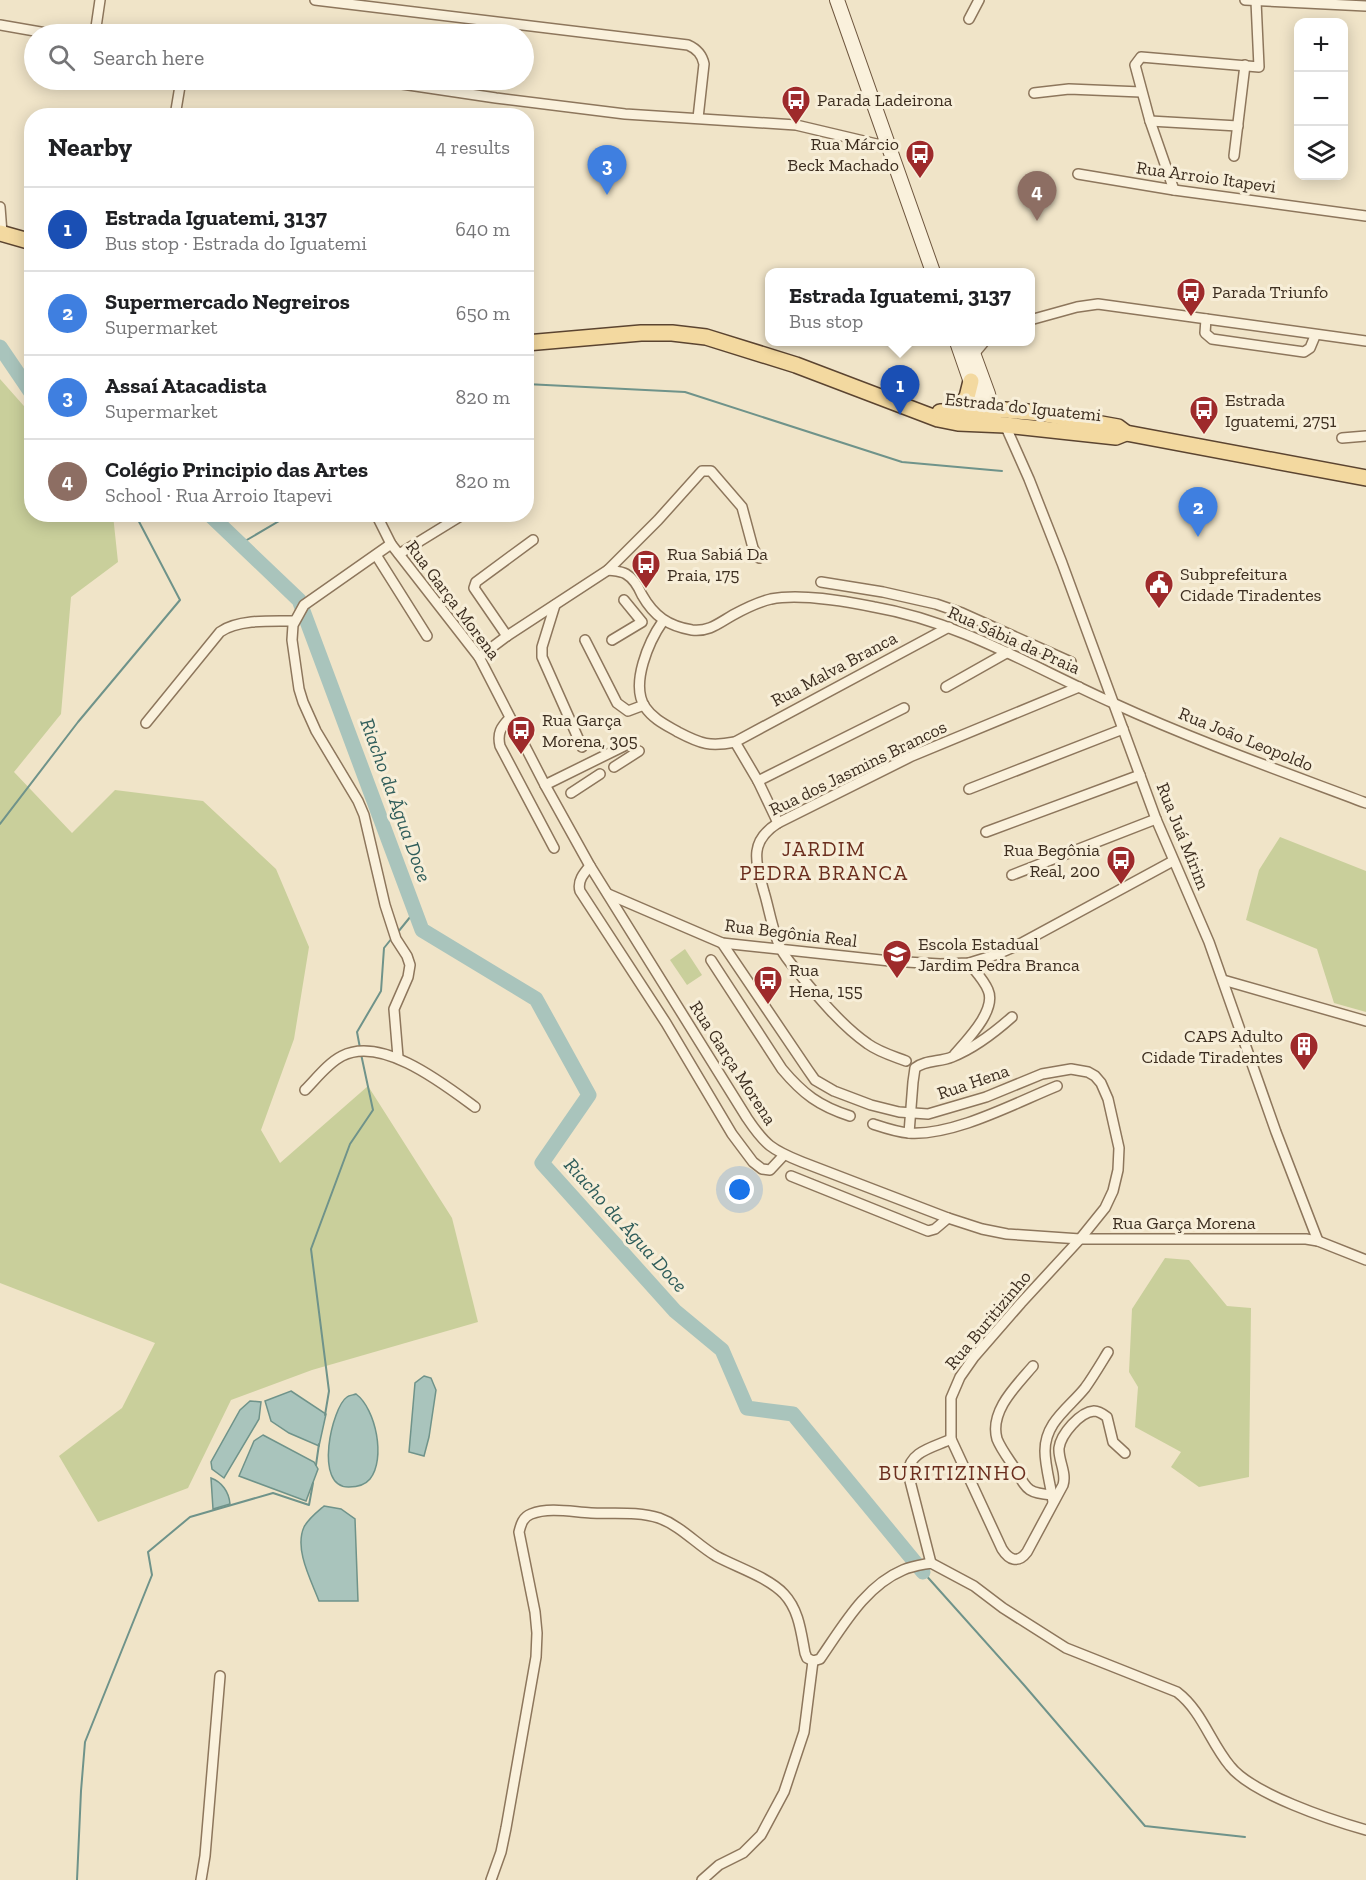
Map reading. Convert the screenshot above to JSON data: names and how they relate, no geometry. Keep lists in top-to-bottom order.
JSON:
{
  "streets": {
    "main road": ["Estrada do Iguatemi"],
    "street": [
      "Rua Arroio Itapevi",
      "Rua Garça Morena",
      "Rua Sábia da Praia",
      "Rua Malva Branca",
      "Rua João Leopoldo",
      "Rua dos Jasmins Brancos",
      "Rua Juá Mirim",
      "Rua Begônia Real",
      "Rua Hena",
      "Rua Buritizinho"
    ]
  },
  "crossings": [
    ["Rua Garça Morena", "Rua Juá Mirim"],
    ["Rua Garça Morena", "Rua Begônia Real"],
    ["Rua Garça Morena", "Rua Hena"],
    ["Rua Garça Morena", "Rua Buritizinho"],
    ["Rua Sábia da Praia", "Rua Malva Branca"],
    ["Rua Sábia da Praia", "Rua João Leopoldo"],
    ["Rua Sábia da Praia", "Rua dos Jasmins Brancos"],
    ["Rua Sábia da Praia", "Rua Juá Mirim"],
    ["Rua João Leopoldo", "Rua Juá Mirim"],
    ["Rua dos Jasmins Brancos", "Rua Begônia Real"],
    ["Rua Juá Mirim", "Rua Begônia Real"],
    ["Rua Begônia Real", "Rua Hena"],
    ["Rua Hena", "Rua Buritizinho"]
  ],
  "districts": ["JARDIM PEDRA BRANCA", "BURITIZINHO"],
  "water": ["Riacho da Água Doce"],
  "places": {
    "bus stop": [
      "Parada Ladeirona",
      "Rua Márcio Beck Machado",
      "Parada Triunfo",
      "Estrada Iguatemi, 2751",
      "Rua Sabiá Da Praia, 175",
      "Rua Garça Morena, 305",
      "Rua Begônia Real, 200",
      "Rua Hena, 155"
    ],
    "public building": ["Subprefeitura Cidade Tiradentes"],
    "school or university": ["Escola Estadual Jardim Pedra Branca"],
    "building": ["CAPS Adulto Cidade Tiradentes"]
  },
  "page": {
    "map_buttons": ["+", "−"],
    "search": "Search here",
    "heading": ["Nearby", "4 results"],
    "pins": [
      "3",
      "4",
      "1",
      "2"
    ],
    "list": [
      {
        "mark": "1",
        "name": "Estrada Iguatemi, 3137",
        "note": "Bus stop · Estrada do Iguatemi",
        "value": "640 m"
      },
      {
        "mark": "2",
        "name": "Supermercado Negreiros",
        "note": "Supermarket",
        "value": "650 m"
      },
      {
        "mark": "3",
        "name": "Assaí Atacadista",
        "note": "Supermarket",
        "value": "820 m"
      },
      {
        "mark": "4",
        "name": "Colégio Principio das Artes",
        "note": "School · Rua Arroio Itapevi",
        "value": "820 m"
      }
    ],
    "popup": ["Estrada Iguatemi, 3137", "Bus stop"]
  }
}
